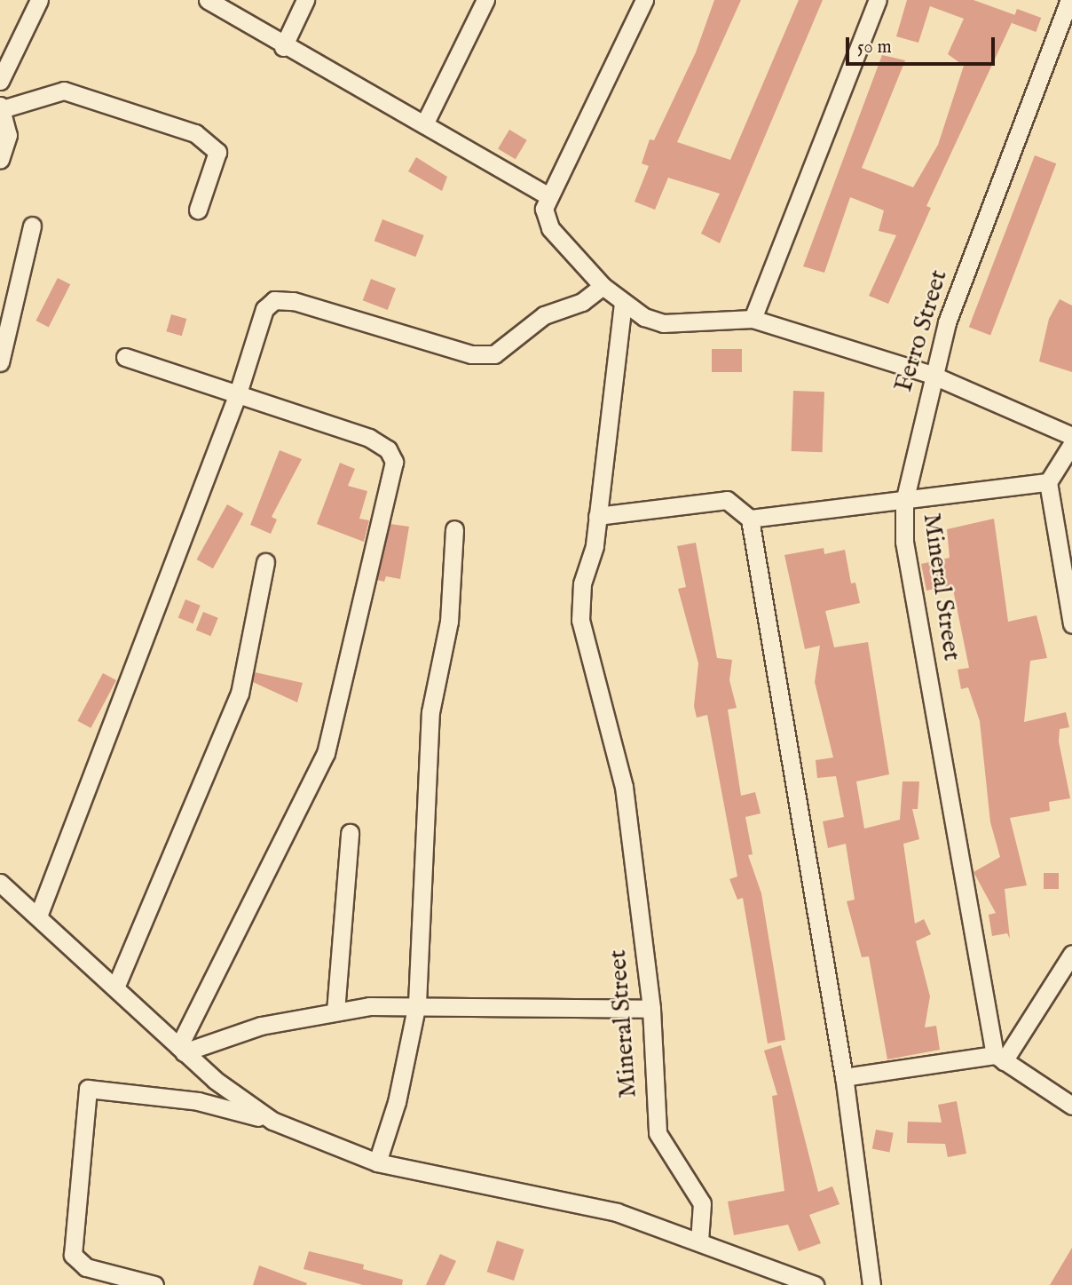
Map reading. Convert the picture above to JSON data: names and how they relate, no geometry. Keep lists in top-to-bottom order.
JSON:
{
  "streets": {
    "street": ["Ferro Street", "Mineral Street"]
  },
  "crossings": [
    ["Ferro Street", "Mineral Street"]
  ],
  "scale_bar": "50 m"
}
